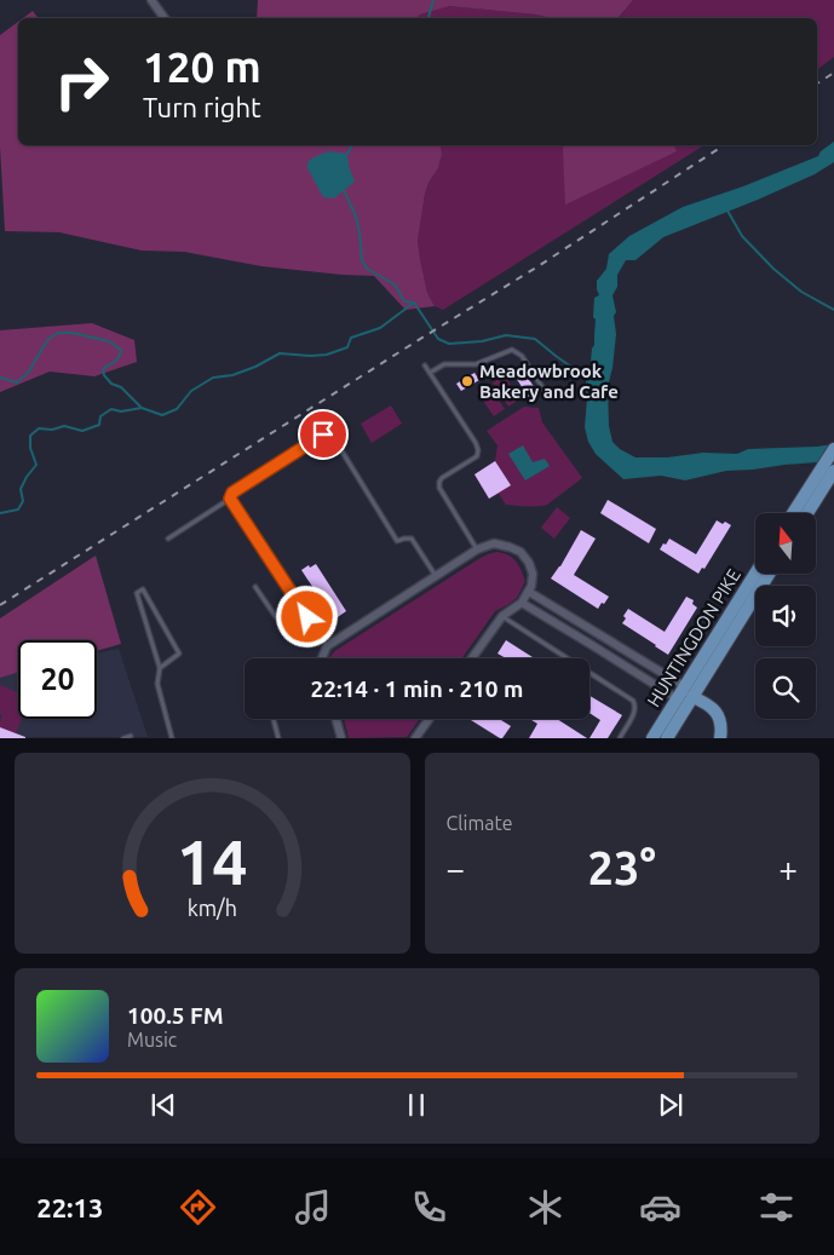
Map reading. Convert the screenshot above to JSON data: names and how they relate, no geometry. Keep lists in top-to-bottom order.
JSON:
{
  "streets": {
    "main road": ["HUNTINGDON PIKE"]
  },
  "places": ["Meadowbrook Bakery and Cafe"],
  "north": "top",
  "page": {
    "turn": ["120 m", "Turn right"],
    "limit": "20",
    "trip": "22:14 · 1 min · 210 m",
    "tile": "Climate",
    "heat": ["−", "23°", "+"],
    "song": ["100.5 FM", "Music"],
    "tabs": "22:13",
    "gauge": ["14", "km/h"]
  }
}
